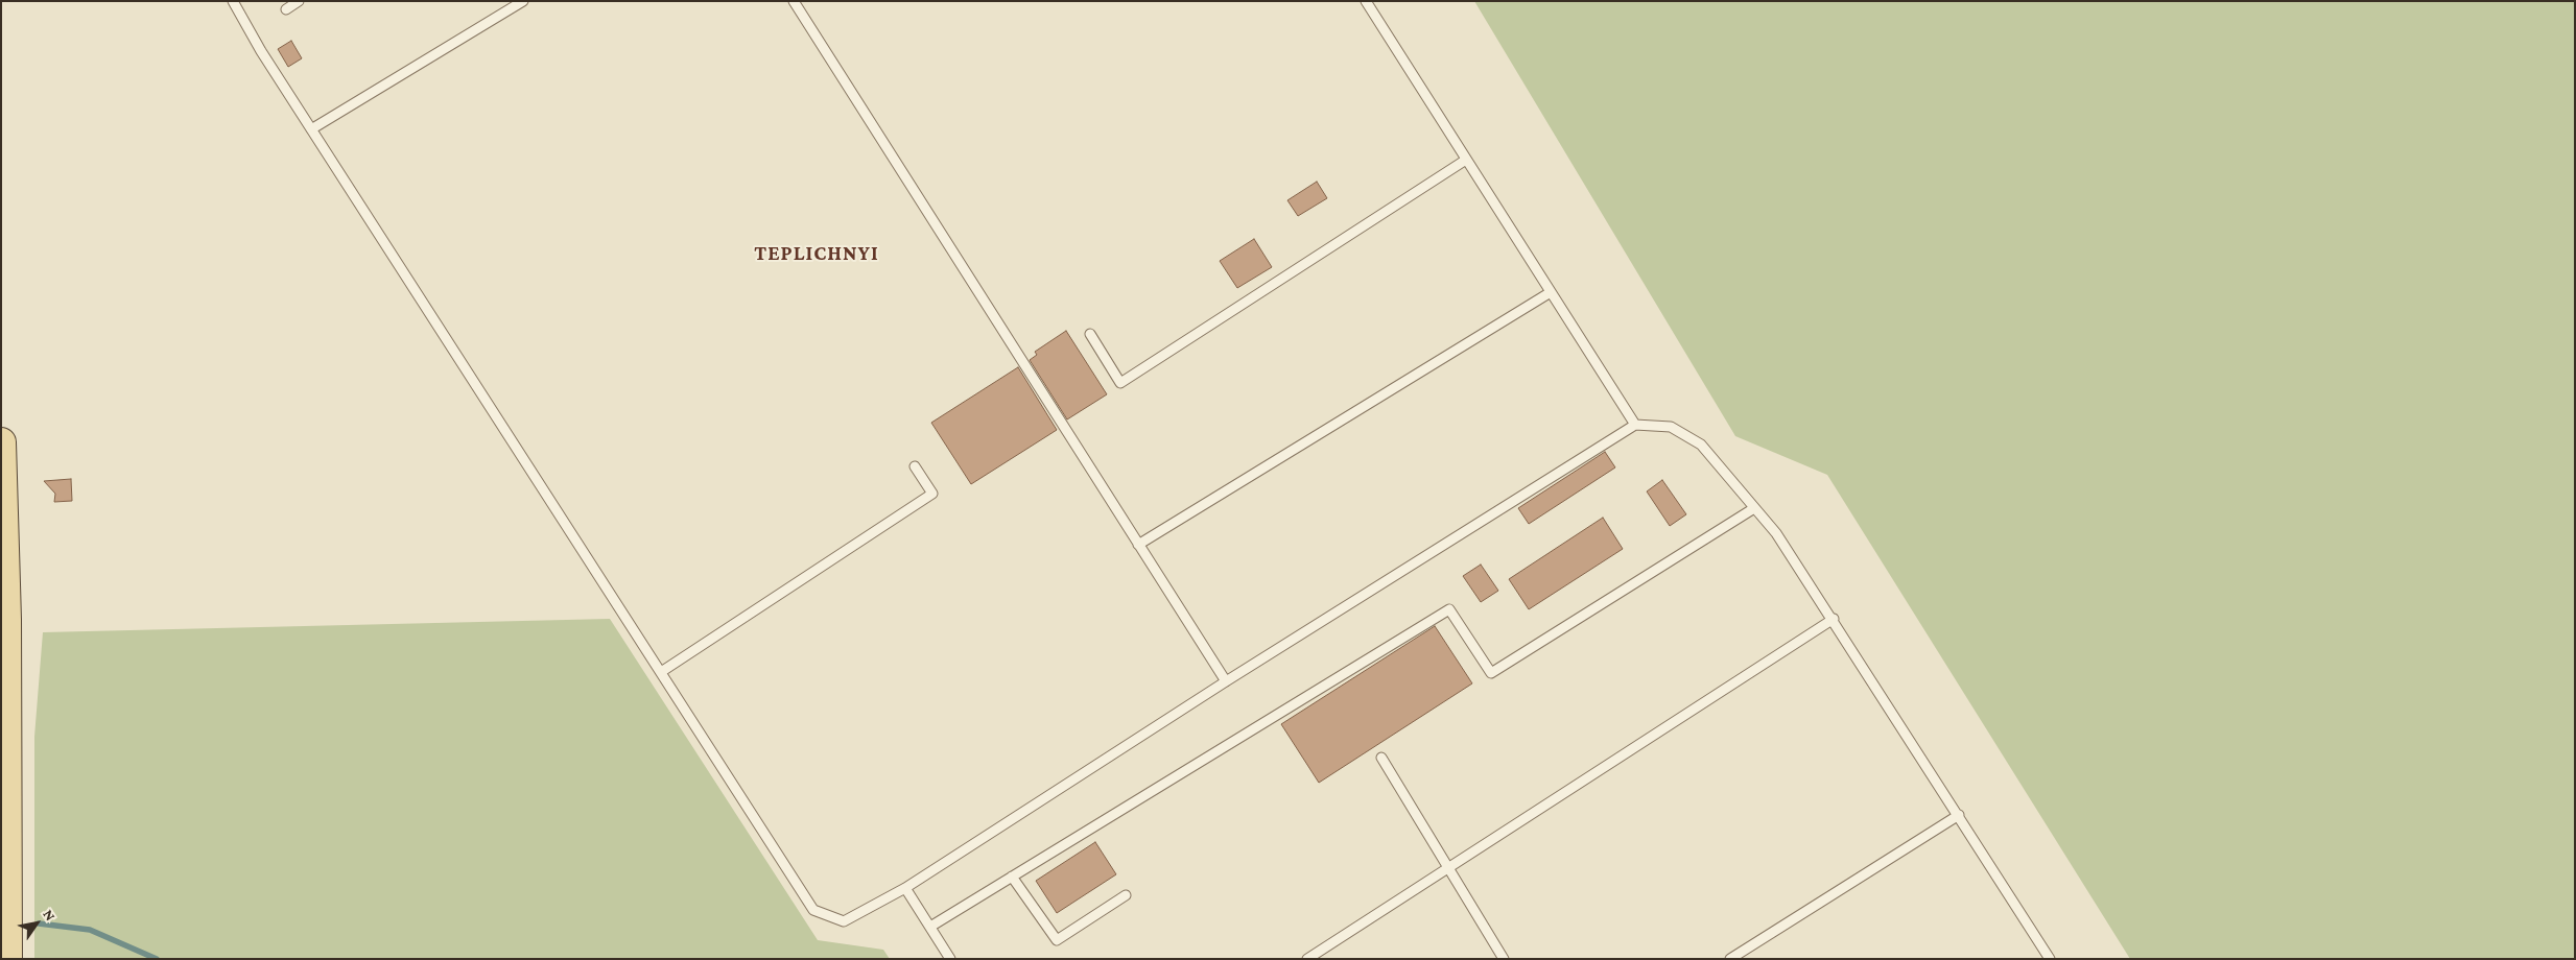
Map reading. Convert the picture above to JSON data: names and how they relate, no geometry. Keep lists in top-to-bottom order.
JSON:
{
  "districts": ["TEPLICHNYI"],
  "north": "top right"
}
